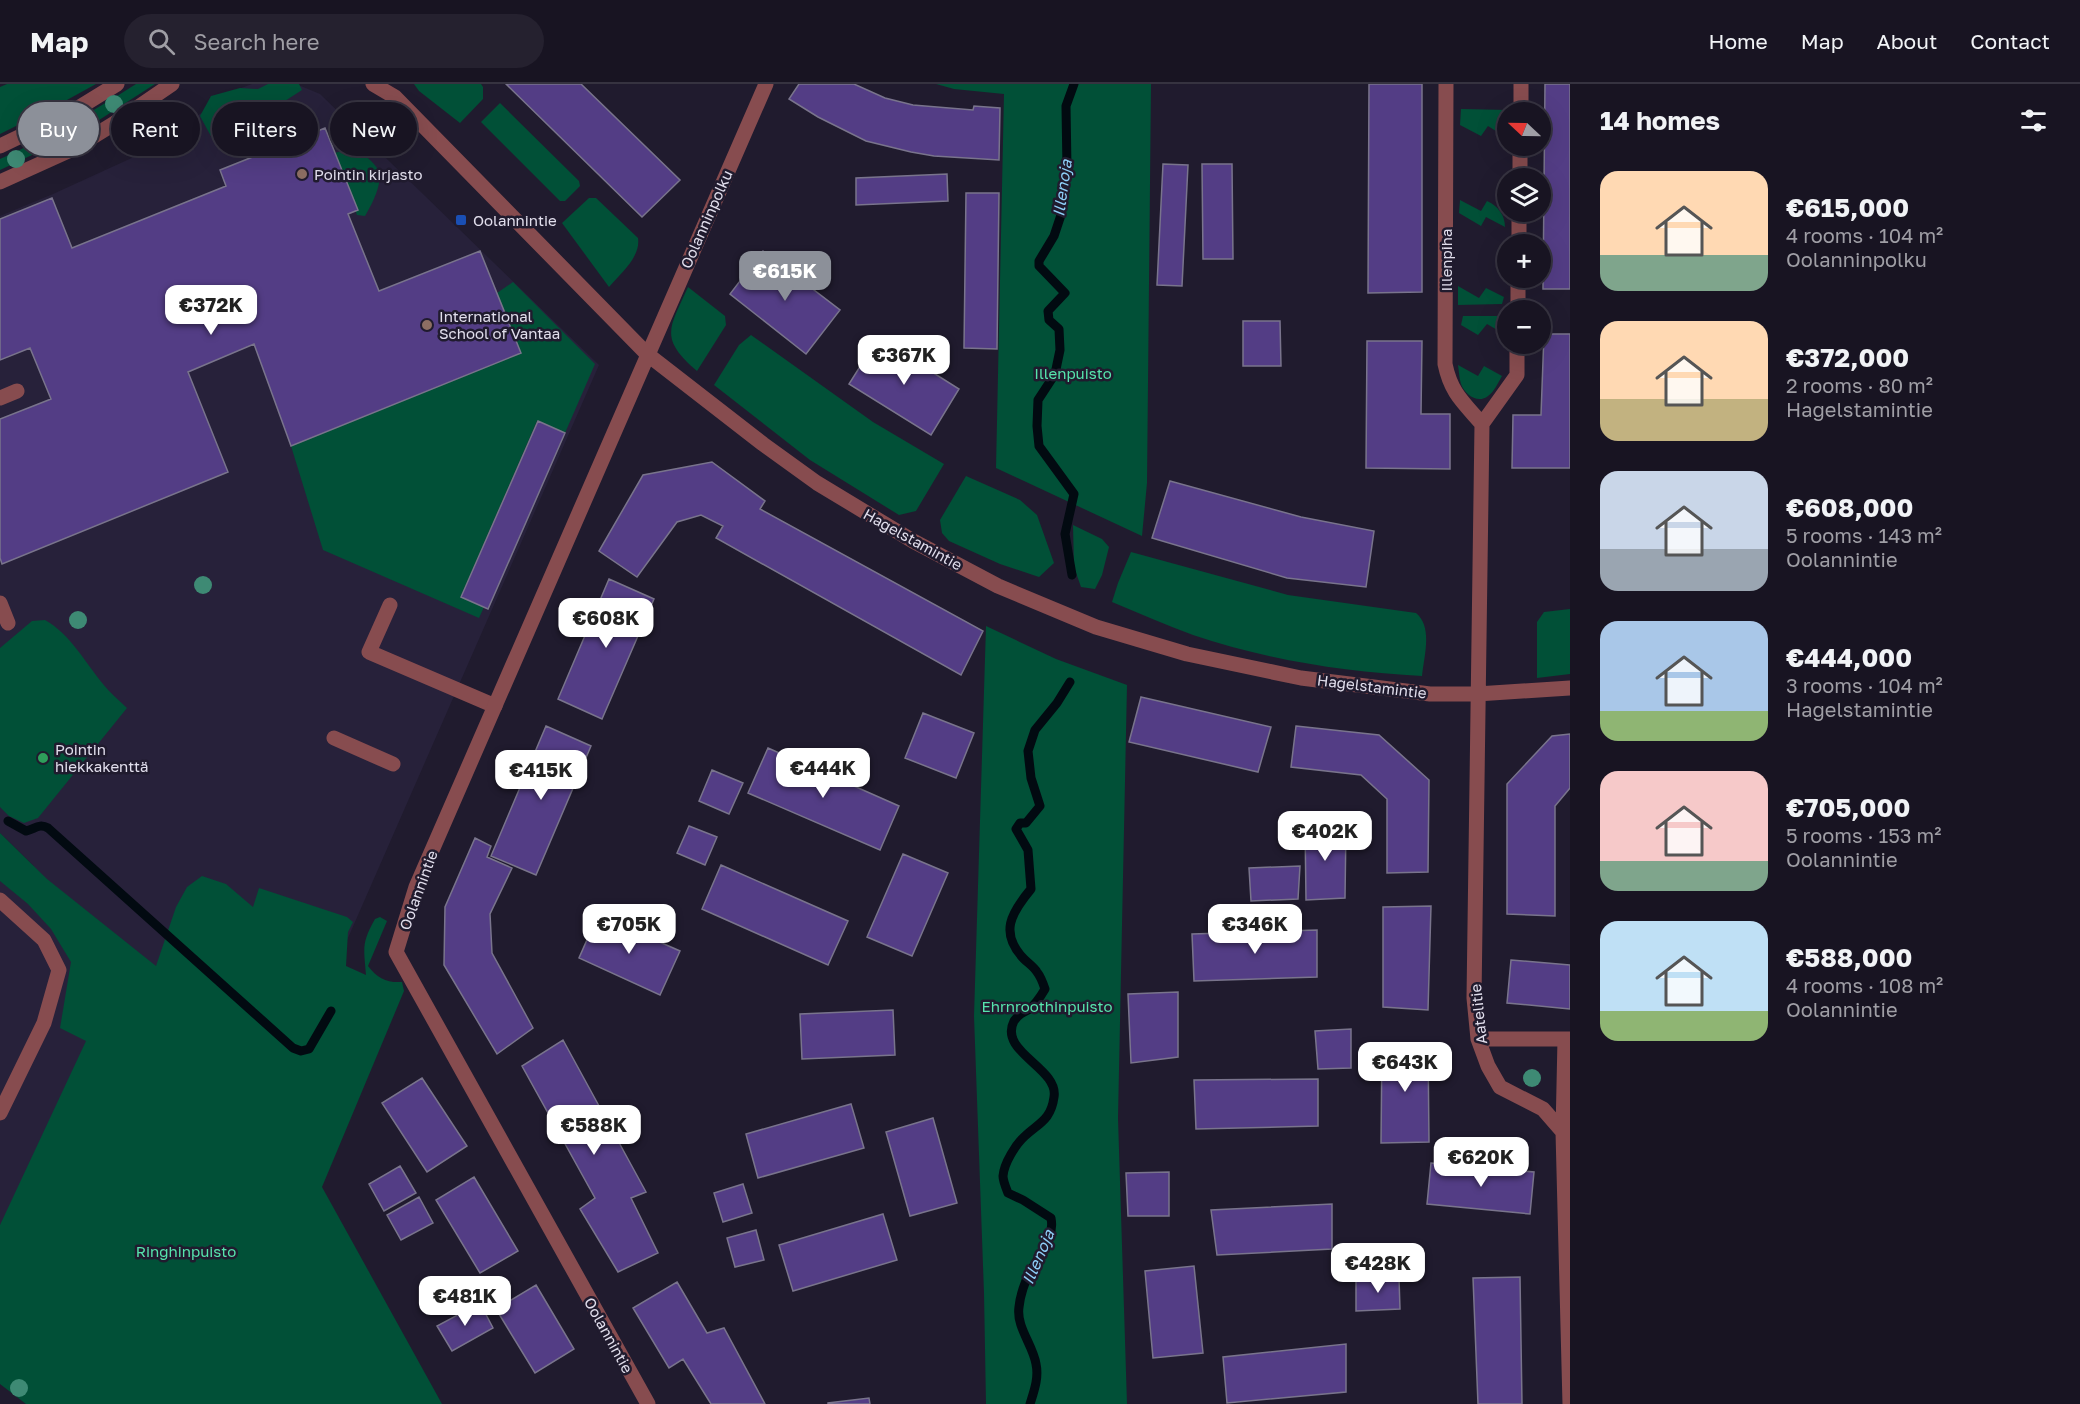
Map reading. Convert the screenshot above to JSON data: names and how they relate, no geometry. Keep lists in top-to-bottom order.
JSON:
{
  "streets": {
    "street": [
      "Oolanninpolku",
      "Illenpiha",
      "Hagelstamintie",
      "Oolannintie",
      "Aatelitie"
    ]
  },
  "crossings": [
    ["Oolanninpolku", "Hagelstamintie"],
    ["Oolanninpolku", "Oolannintie"],
    ["Hagelstamintie", "Oolannintie"],
    ["Hagelstamintie", "Aatelitie"]
  ],
  "water": ["Illenoja"],
  "parks": ["Illenpuisto", "Ehrnroothinpuisto", "Ringhinpuisto"],
  "places": {
    "other": ["Pointin kirjasto", "International School of Vantaa", "Pointin hiekkakenttä"],
    "transit": ["Oolannintie"]
  },
  "north": "left",
  "page": {
    "header": "Map",
    "search": "Search here",
    "nav": [
      "Home",
      "Map",
      "About",
      "Contact"
    ],
    "heading": "14 homes",
    "map_buttons": ["+", "−"],
    "chip": [
      "Buy",
      "Rent",
      "Filters",
      "New"
    ],
    "list": [
      {
        "name": "€615,000",
        "note": "4 rooms · 104 m² · Oolanninpolku"
      },
      {
        "name": "€372,000",
        "note": "2 rooms · 80 m² · Hagelstamintie"
      },
      {
        "name": "€608,000",
        "note": "5 rooms · 143 m² · Oolannintie"
      },
      {
        "name": "€444,000",
        "note": "3 rooms · 104 m² · Hagelstamintie"
      },
      {
        "name": "€705,000",
        "note": "5 rooms · 153 m² · Oolannintie"
      },
      {
        "name": "€588,000",
        "note": "4 rooms · 108 m² · Oolannintie"
      }
    ],
    "price": [
      "€615K",
      "€372K",
      "€367K",
      "€608K",
      "€444K",
      "€415K",
      "€402K",
      "€705K",
      "€346K",
      "€643K",
      "€588K",
      "€620K",
      "€428K",
      "€481K"
    ]
  }
}
